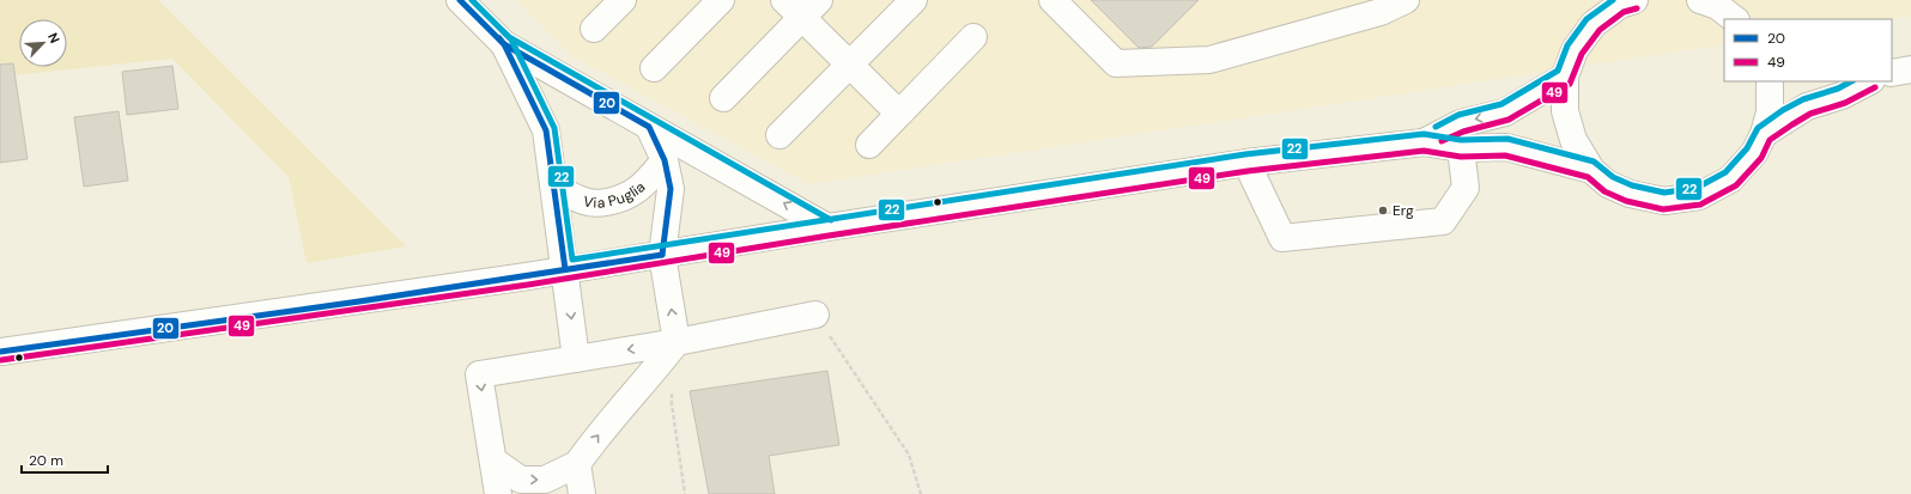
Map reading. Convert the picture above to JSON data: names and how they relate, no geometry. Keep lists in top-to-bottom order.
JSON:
{
  "streets": {
    "main road": ["Via Puglia"]
  },
  "places": ["Erg"],
  "lines": ["transit line 20", "transit line 22", "transit line 49"],
  "legend": ["20", "49"],
  "scale_bar": "20 m",
  "north": "top right"
}
